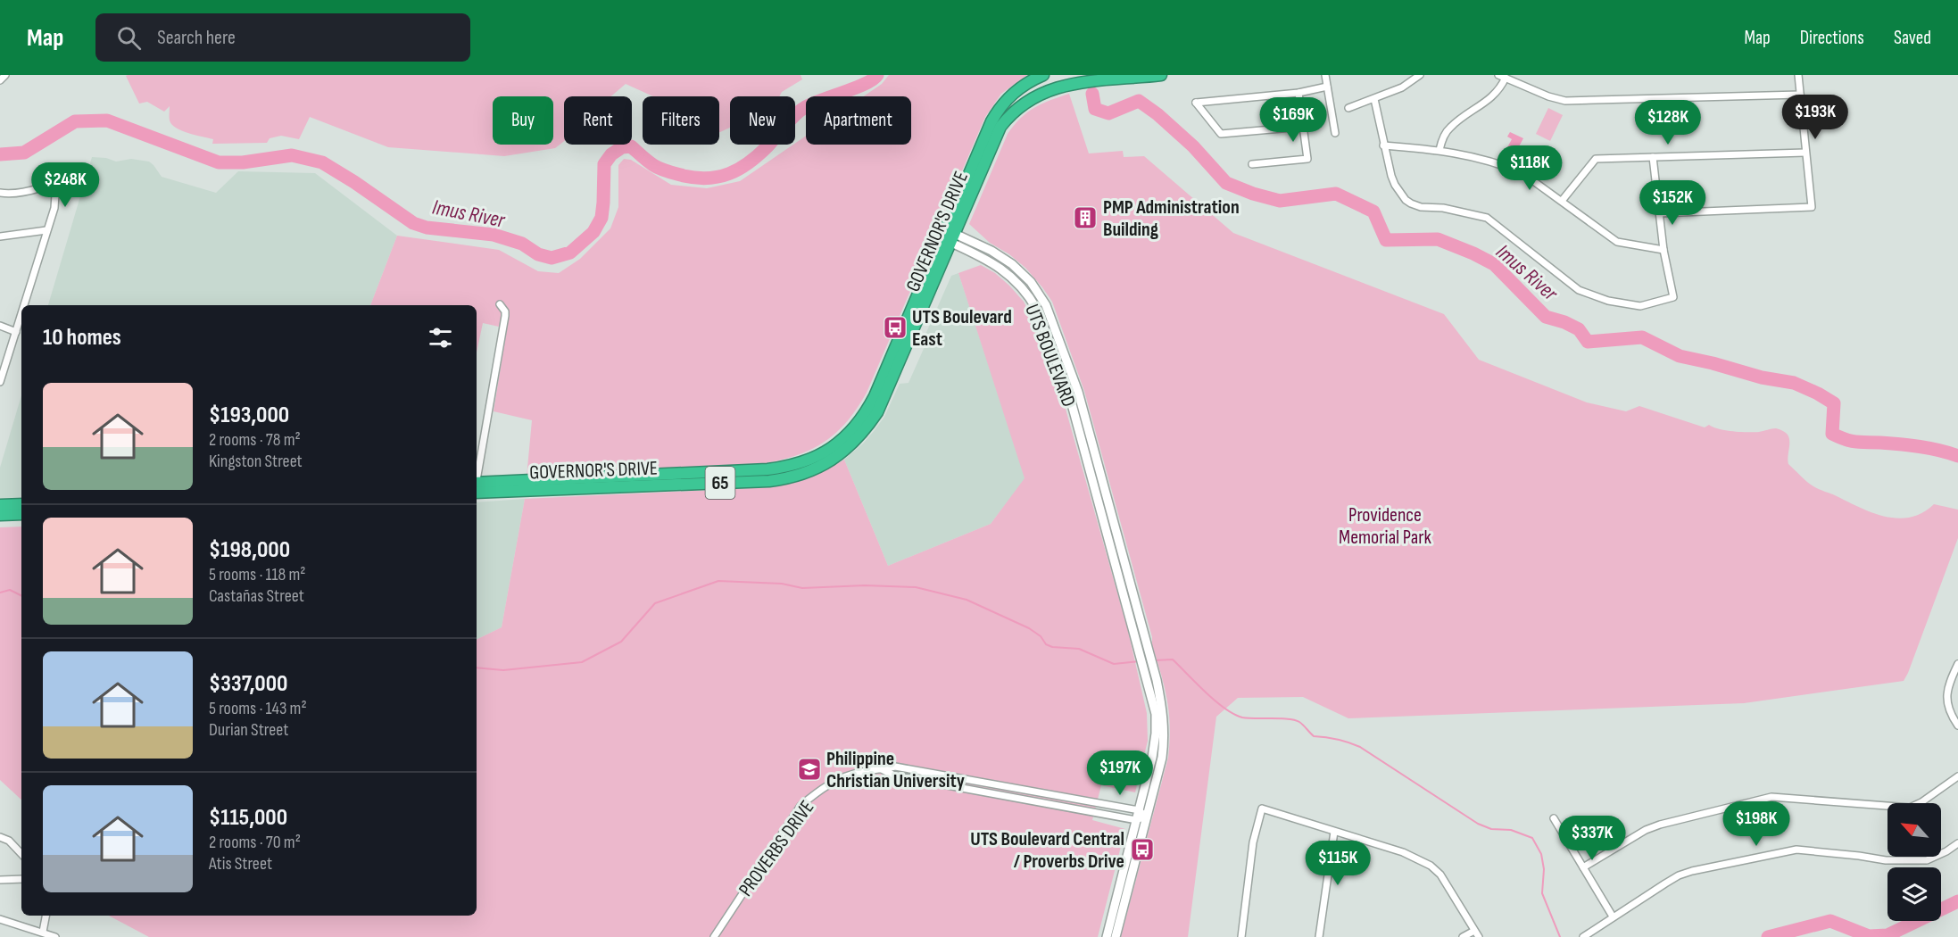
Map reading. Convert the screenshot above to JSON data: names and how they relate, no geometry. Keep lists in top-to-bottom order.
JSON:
{
  "streets": {
    "highway": ["GOVERNOR'S DRIVE", "65"],
    "main road": ["UTS BOULEVARD"],
    "street": ["PROVERBS DRIVE"]
  },
  "crossings": [
    ["GOVERNOR'S DRIVE", "UTS BOULEVARD"],
    ["UTS BOULEVARD", "PROVERBS DRIVE"]
  ],
  "water": ["Imus River"],
  "parks": ["Providence Memorial Park"],
  "places": {
    "building": ["PMP Administration Building"],
    "bus stop": ["UTS Boulevard East", "UTS Boulevard Central / Proverbs Drive"],
    "school or university": ["Philippine Christian University"]
  },
  "north": "top left",
  "page": {
    "header": "Map",
    "search": "Search here",
    "nav": ["Map", "Directions", "Saved"],
    "price": [
      "$193K",
      "$169K",
      "$128K",
      "$118K",
      "$248K",
      "$152K",
      "$197K",
      "$198K",
      "$337K",
      "$115K"
    ],
    "chip": [
      "Buy",
      "Rent",
      "Filters",
      "New",
      "Apartment"
    ],
    "heading": "10 homes",
    "list": [
      {
        "name": "$193,000",
        "note": "2 rooms · 78 m² · Kingston Street"
      },
      {
        "name": "$198,000",
        "note": "5 rooms · 118 m² · Castañas Street"
      },
      {
        "name": "$337,000",
        "note": "5 rooms · 143 m² · Durian Street"
      },
      {
        "name": "$115,000",
        "note": "2 rooms · 70 m² · Atis Street"
      }
    ]
  }
}
